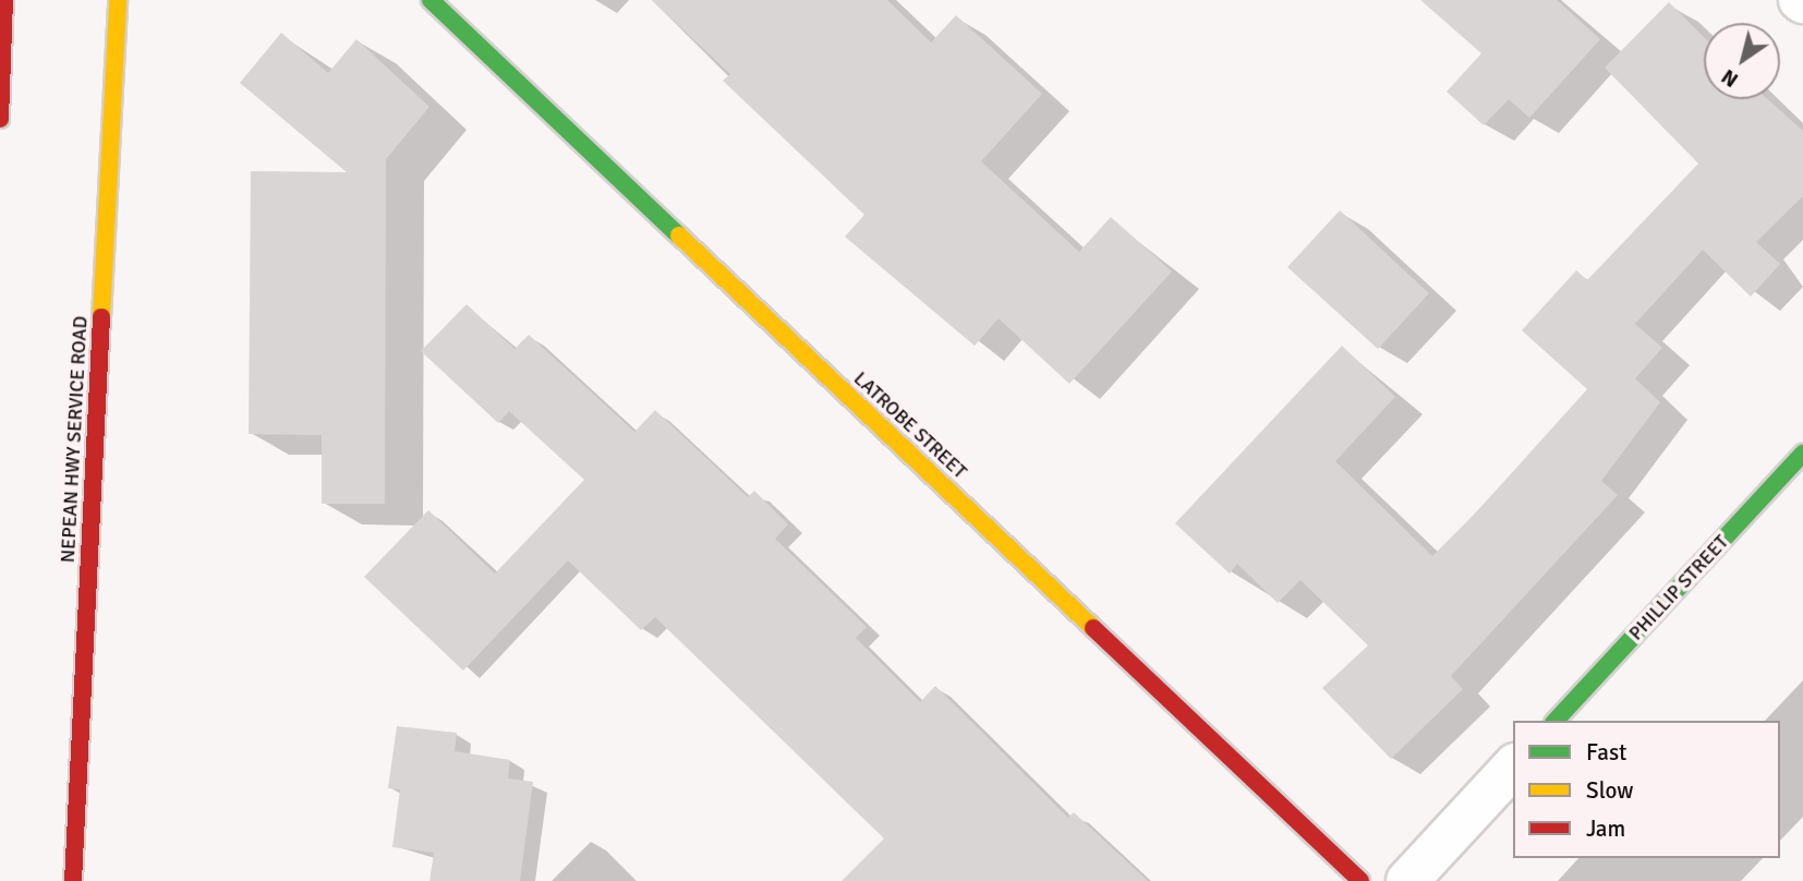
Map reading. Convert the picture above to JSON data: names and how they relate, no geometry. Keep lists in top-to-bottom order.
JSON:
{
  "streets": {
    "main road": ["LATROBE STREET", "NEPEAN HWY SERVICE ROAD", "PHILLIP STREET"]
  },
  "legend": ["Fast", "Slow", "Jam"],
  "north": "bottom left"
}
